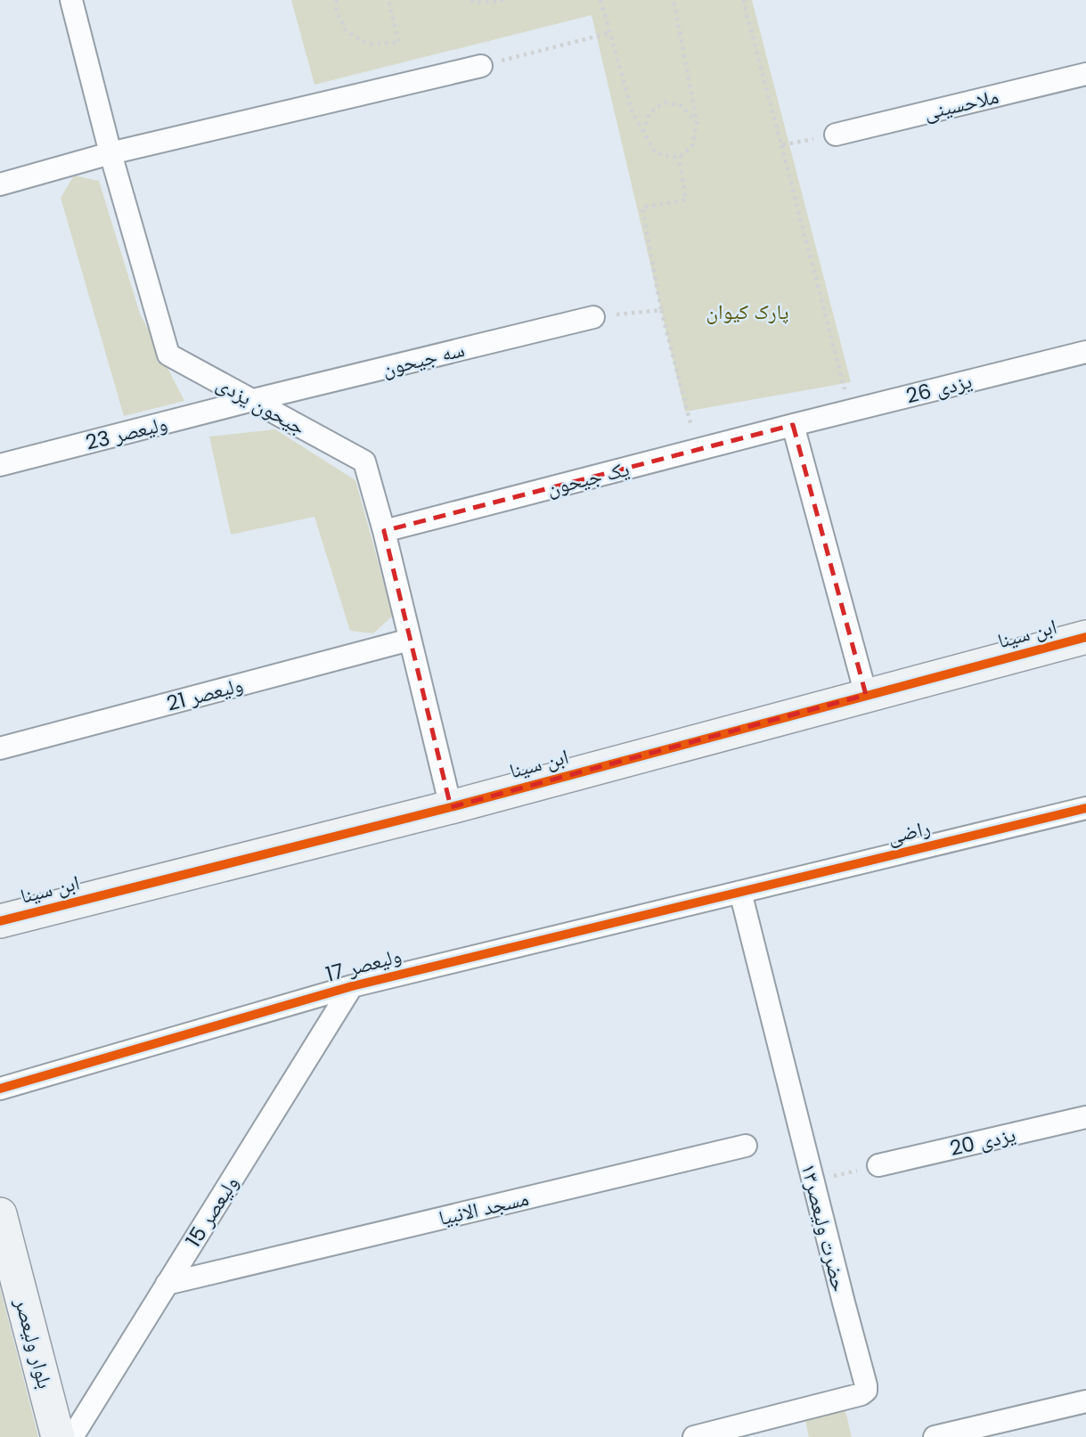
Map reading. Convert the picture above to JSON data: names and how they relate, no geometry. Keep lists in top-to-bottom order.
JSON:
{
  "streets": {
    "street": [
      "ملاحسینی",
      "سه جیحون",
      "یزدی 26",
      "جیحون یزدی",
      "ولیعصر 23",
      "یک جیحون",
      "ابن سینا",
      "ولیعصر 21",
      "راضی",
      "ولیعصر 17",
      "یزدی 20",
      "مسجد الانبیا",
      "ولیعصر 15",
      "حضرت ولیعصر۱۳",
      "بلوار ولیعصر"
    ]
  },
  "crossings": [
    ["سه جیحون", "جیحون یزدی"],
    ["سه جیحون", "ولیعصر 23"],
    ["یزدی 26", "یک جیحون"],
    ["جیحون یزدی", "ولیعصر 23"],
    ["جیحون یزدی", "یک جیحون"],
    ["جیحون یزدی", "ابن سینا"],
    ["جیحون یزدی", "ولیعصر 21"],
    ["راضی", "ولیعصر 17"],
    ["راضی", "حضرت ولیعصر۱۳"],
    ["ولیعصر 17", "ولیعصر 15"],
    ["ولیعصر 17", "حضرت ولیعصر۱۳"],
    ["مسجد الانبیا", "ولیعصر 15"]
  ],
  "parks": ["پارک کیوان"]
}
